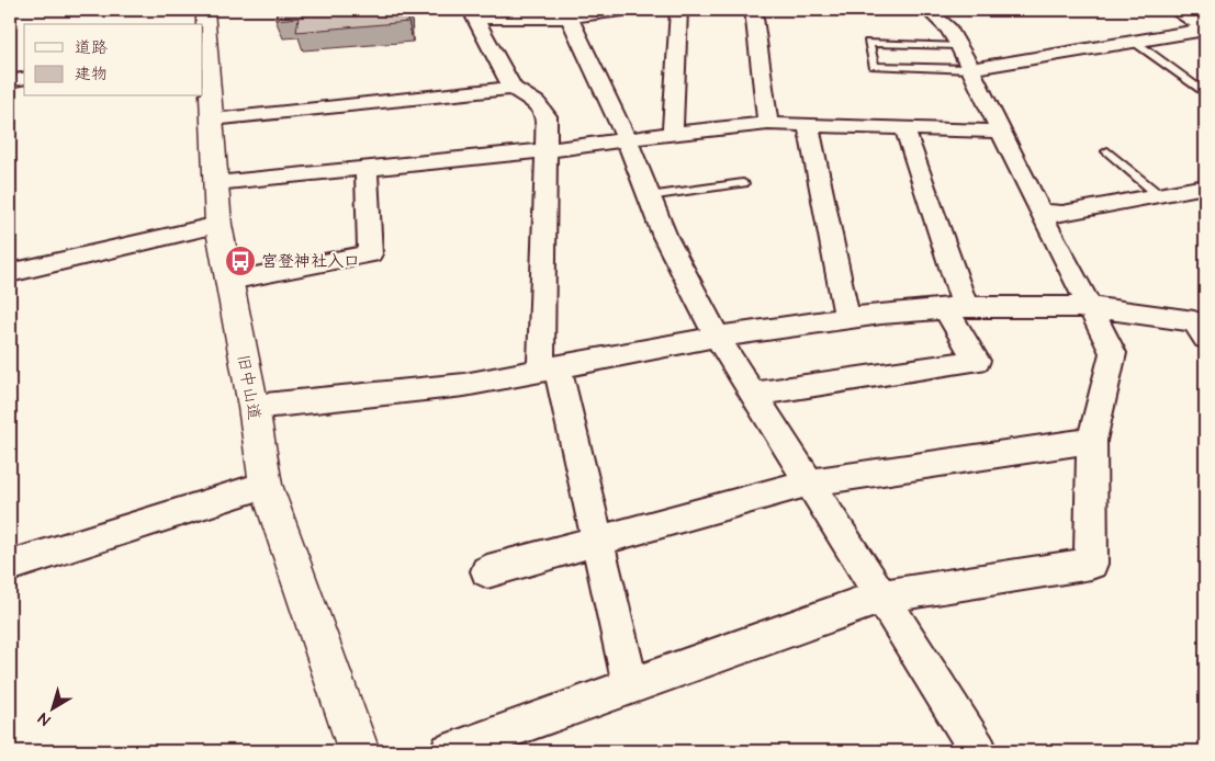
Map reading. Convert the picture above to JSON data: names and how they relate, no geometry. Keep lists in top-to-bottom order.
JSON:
{
  "streets": {
    "main road": ["旧中山道"]
  },
  "places": {
    "bus stop": ["宮登神社入口"]
  },
  "legend": ["道路", "建物"],
  "north": "bottom left"
}
